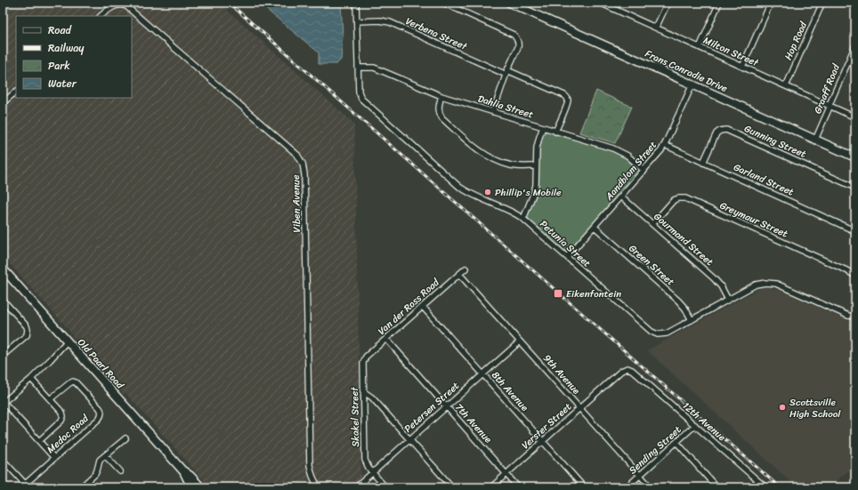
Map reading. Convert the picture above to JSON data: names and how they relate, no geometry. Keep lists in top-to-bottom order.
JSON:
{
  "streets": {
    "street": [
      "Verbena Street",
      "Hop Road",
      "Milton Street",
      "Frans Conradie Drive",
      "Graaff Road",
      "Dahlia Street",
      "Gunning Street",
      "Aandblom Street",
      "Garland Street",
      "Viben Avenue",
      "Greymaur Street",
      "Gourmand Street",
      "Petunia Street",
      "Green Street",
      "Van der Ross Road",
      "Old Paarl Road",
      "9th Avenue",
      "8th Avenue",
      "Petersen Street",
      "Skakel Street",
      "12th Avenue",
      "7th Avenue",
      "Verster Street",
      "Medoc Road",
      "Sending Street"
    ]
  },
  "crossings": [
    ["Verbena Street", "Dahlia Street"],
    ["Verbena Street", "Petunia Street"],
    ["Hop Road", "Milton Street"],
    ["Milton Street", "Graaff Road"],
    ["Frans Conradie Drive", "Graaff Road"],
    ["Frans Conradie Drive", "Aandblom Street"],
    ["Dahlia Street", "Aandblom Street"],
    ["Dahlia Street", "Petunia Street"],
    ["Gunning Street", "Garland Street"],
    ["Aandblom Street", "Garland Street"],
    ["Aandblom Street", "Gourmand Street"],
    ["Aandblom Street", "Petunia Street"],
    ["Aandblom Street", "Green Street"],
    ["Greymaur Street", "Gourmand Street"],
    ["Gourmand Street", "Petunia Street"],
    ["Petunia Street", "Green Street"],
    ["Van der Ross Road", "9th Avenue"],
    ["Van der Ross Road", "8th Avenue"],
    ["Van der Ross Road", "Skakel Street"],
    ["Van der Ross Road", "7th Avenue"],
    ["9th Avenue", "Petersen Street"],
    ["9th Avenue", "Verster Street"],
    ["9th Avenue", "Sending Street"],
    ["8th Avenue", "Petersen Street"],
    ["8th Avenue", "Verster Street"],
    ["Petersen Street", "Skakel Street"],
    ["Petersen Street", "7th Avenue"],
    ["12th Avenue", "Verster Street"],
    ["12th Avenue", "Sending Street"],
    ["7th Avenue", "Verster Street"]
  ],
  "places": {
    "other": ["Phillip's Mobile", "Scottsville High School"],
    "transit": ["Eikenfontein"]
  },
  "legend": [
    "Road",
    "Railway",
    "Park",
    "Water"
  ]
}
